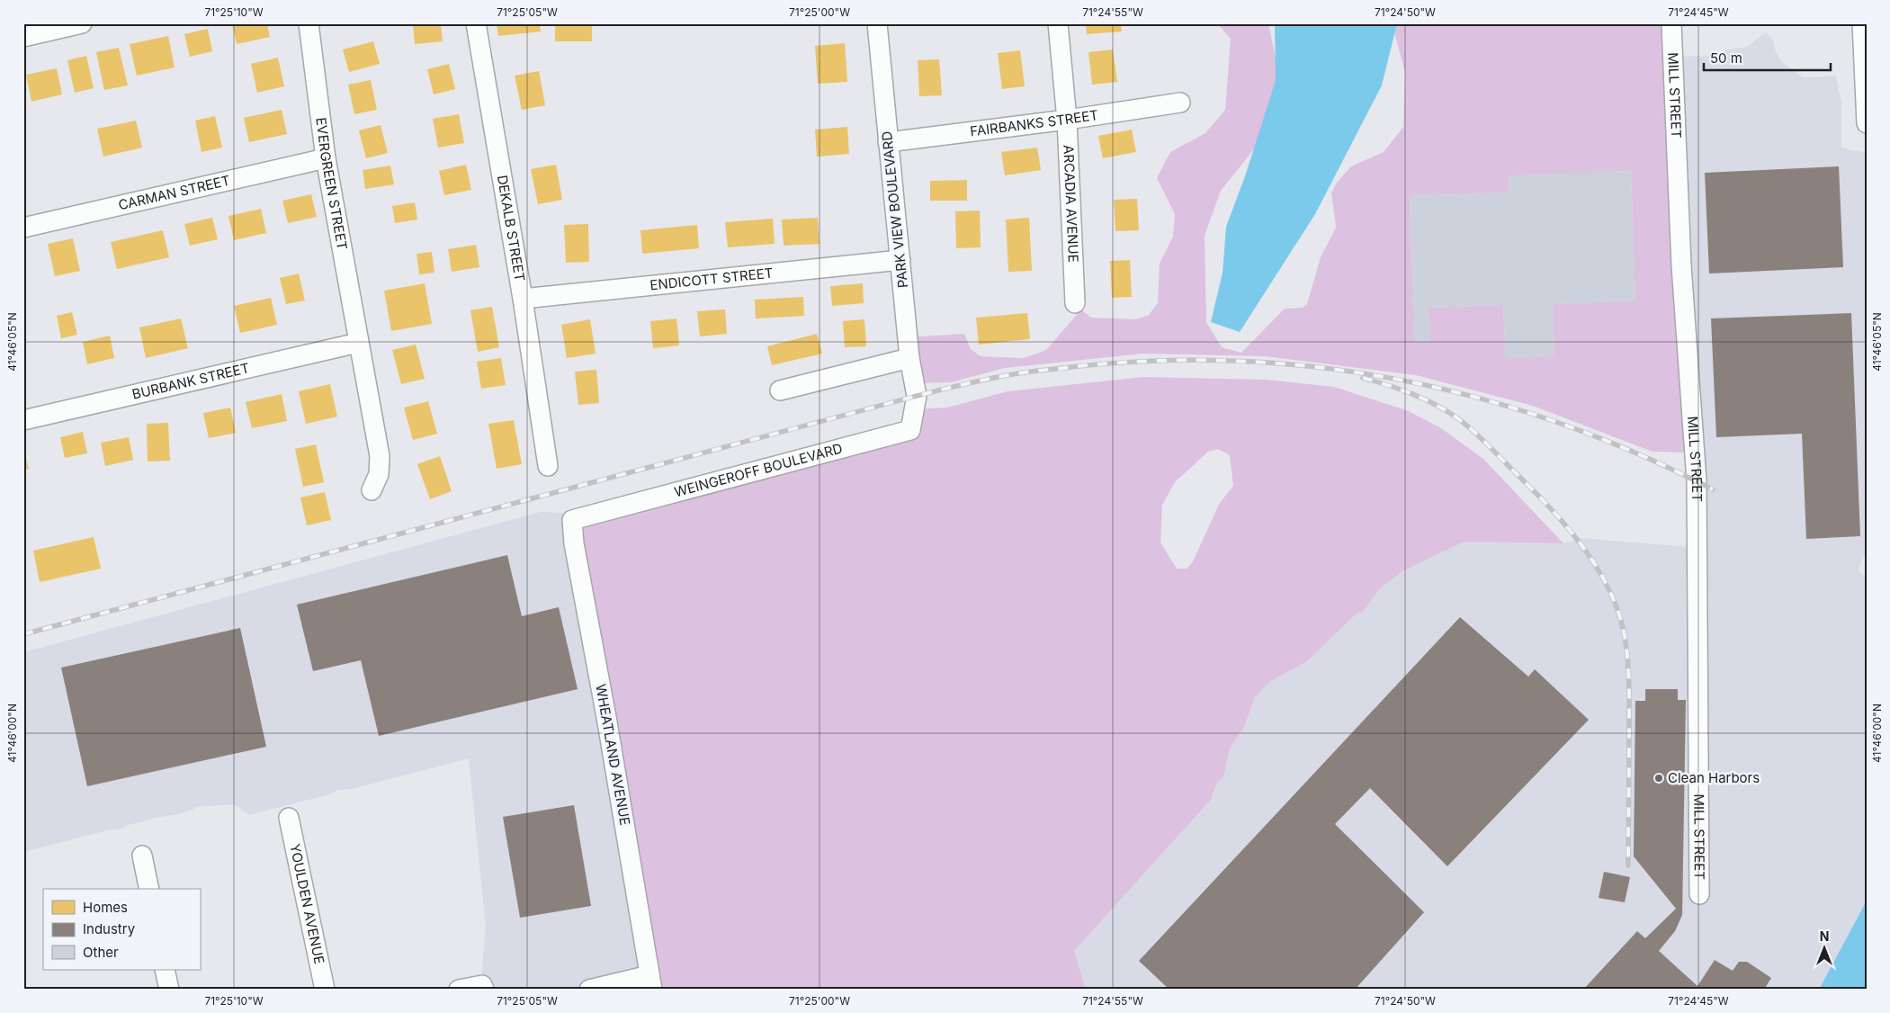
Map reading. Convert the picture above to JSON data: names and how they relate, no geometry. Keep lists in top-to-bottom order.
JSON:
{
  "streets": {
    "street": [
      "MILL STREET",
      "FAIRBANKS STREET",
      "EVERGREEN STREET",
      "CARMAN STREET",
      "ARCADIA AVENUE",
      "PARK VIEW BOULEVARD",
      "DEKALB STREET",
      "ENDICOTT STREET",
      "BURBANK STREET",
      "WEINGEROFF BOULEVARD",
      "WHEATLAND AVENUE",
      "YOULDEN AVENUE"
    ]
  },
  "crossings": [
    ["FAIRBANKS STREET", "ARCADIA AVENUE"],
    ["FAIRBANKS STREET", "PARK VIEW BOULEVARD"],
    ["EVERGREEN STREET", "CARMAN STREET"],
    ["EVERGREEN STREET", "BURBANK STREET"],
    ["PARK VIEW BOULEVARD", "ENDICOTT STREET"],
    ["PARK VIEW BOULEVARD", "WEINGEROFF BOULEVARD"],
    ["DEKALB STREET", "ENDICOTT STREET"],
    ["WEINGEROFF BOULEVARD", "WHEATLAND AVENUE"]
  ],
  "places": ["Clean Harbors"],
  "legend": ["Homes", "Industry", "Other"],
  "scale_bar": "50 m",
  "north": "top",
  "coordinates": [
    "71°25'10\"W",
    "71°25'05\"W",
    "71°25'00\"W",
    "71°24'55\"W",
    "71°24'50\"W",
    "71°24'45\"W",
    "41°46'05\"N",
    "41°46'00\"N"
  ]
}
